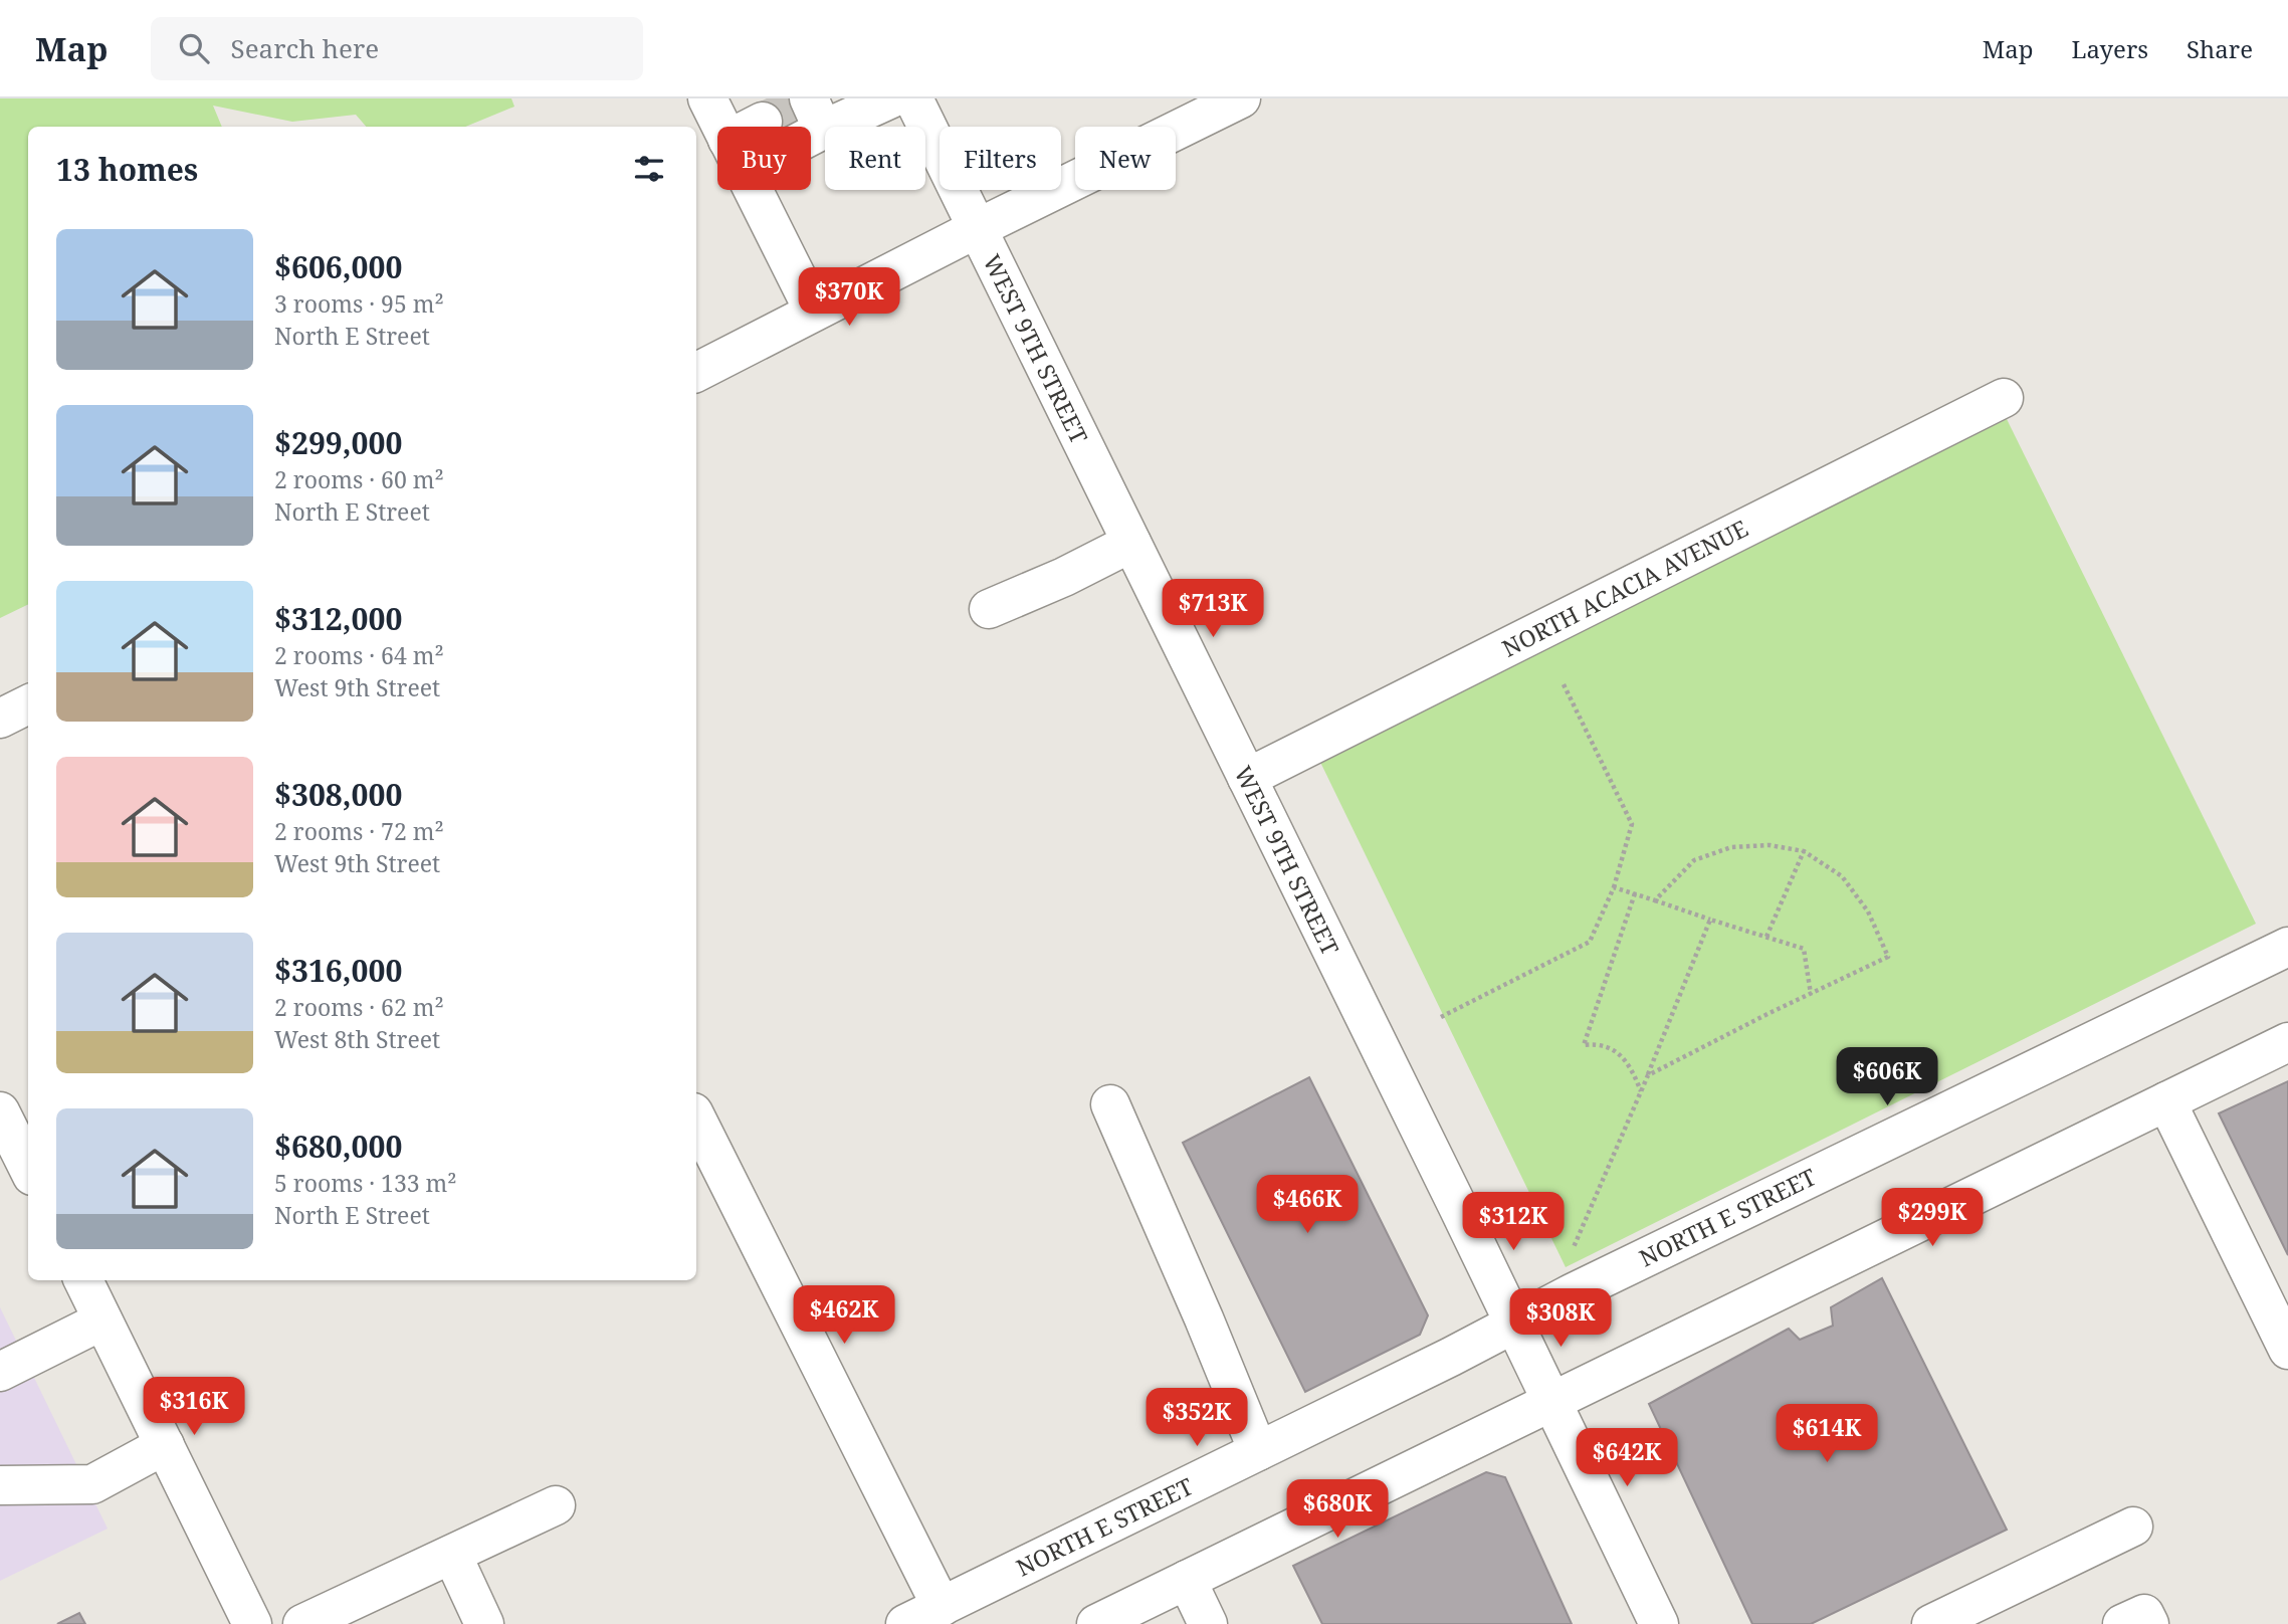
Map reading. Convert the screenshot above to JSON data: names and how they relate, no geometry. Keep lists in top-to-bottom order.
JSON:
{
  "streets": {
    "street": ["WEST 9TH STREET", "NORTH ACACIA AVENUE", "NORTH E STREET"]
  },
  "crossings": [
    ["WEST 9TH STREET", "NORTH ACACIA AVENUE"],
    ["WEST 9TH STREET", "NORTH E STREET"]
  ],
  "page": {
    "header": "Map",
    "search": "Search here",
    "nav": ["Map", "Layers", "Share"],
    "chip": [
      "Buy",
      "Rent",
      "Filters",
      "New"
    ],
    "heading": "13 homes",
    "list": [
      {
        "name": "$606,000",
        "note": "3 rooms · 95 m² · North E Street"
      },
      {
        "name": "$299,000",
        "note": "2 rooms · 60 m² · North E Street"
      },
      {
        "name": "$312,000",
        "note": "2 rooms · 64 m² · West 9th Street"
      },
      {
        "name": "$308,000",
        "note": "2 rooms · 72 m² · West 9th Street"
      },
      {
        "name": "$316,000",
        "note": "2 rooms · 62 m² · West 8th Street"
      },
      {
        "name": "$680,000",
        "note": "5 rooms · 133 m² · North E Street"
      }
    ],
    "price": [
      "$370K",
      "$713K",
      "$606K",
      "$466K",
      "$299K",
      "$312K",
      "$462K",
      "$308K",
      "$316K",
      "$352K",
      "$614K",
      "$642K",
      "$680K"
    ]
  }
}
